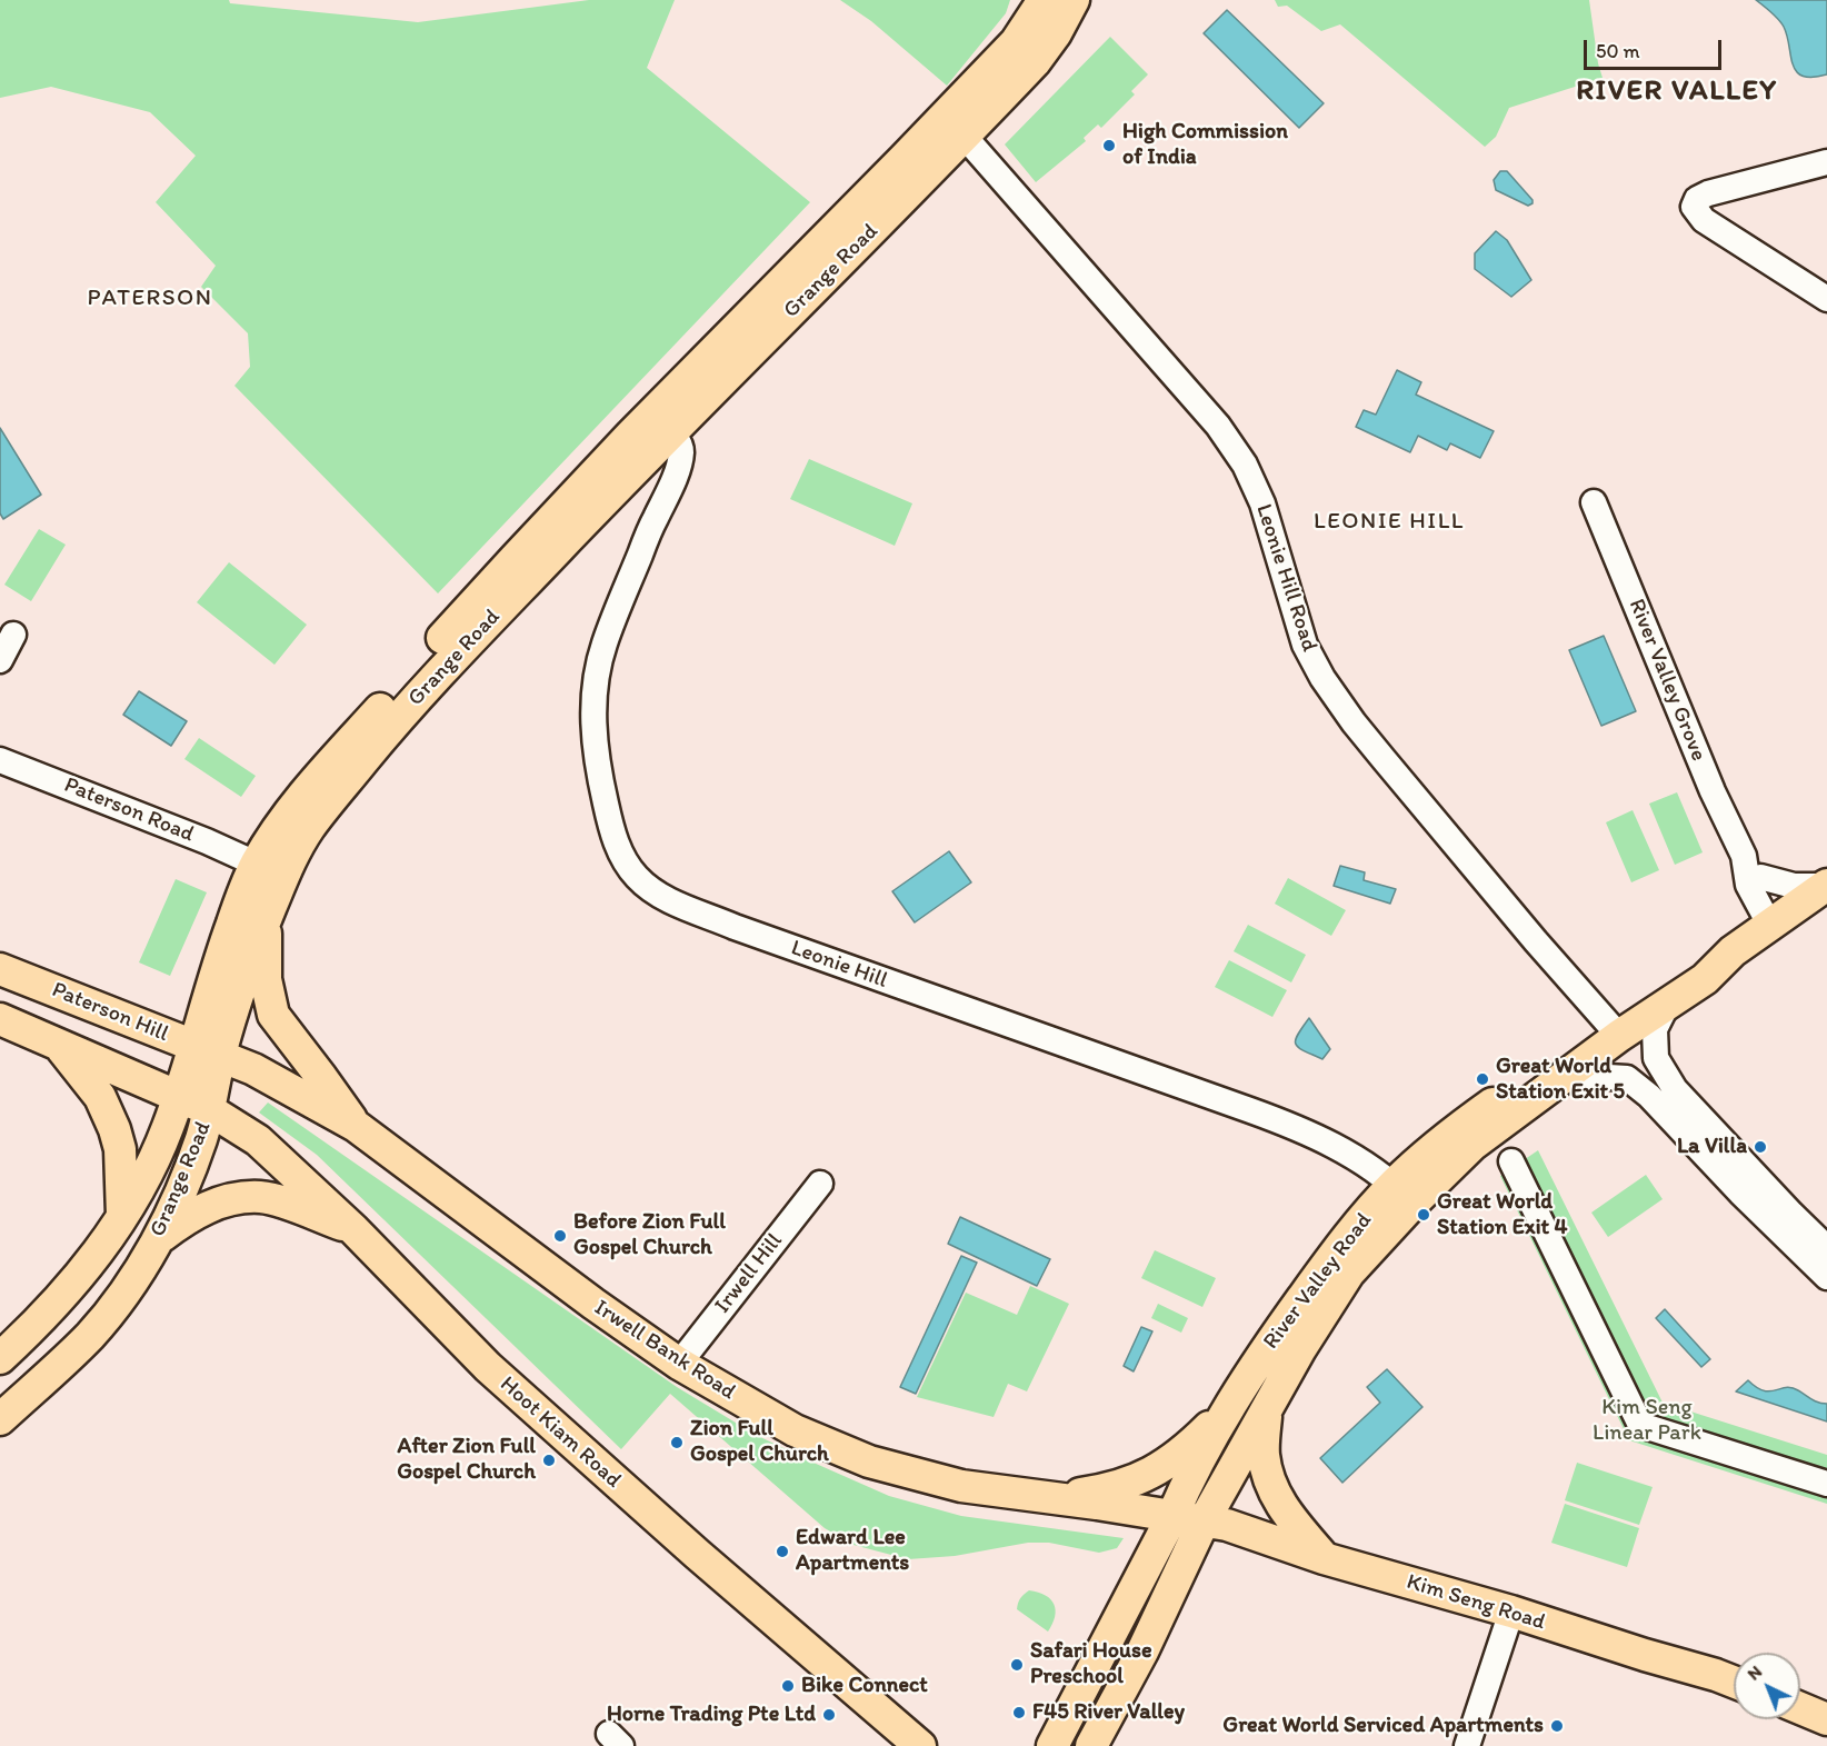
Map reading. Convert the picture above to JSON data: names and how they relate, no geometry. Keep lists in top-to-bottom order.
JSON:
{
  "streets": {
    "main road": [
      "Grange Road",
      "Paterson Hill",
      "River Valley Road",
      "Irwell Bank Road",
      "Hoot Kiam Road",
      "Kim Seng Road"
    ],
    "street": [
      "Leonie Hill Road",
      "River Valley Grove",
      "Paterson Road",
      "Leonie Hill",
      "Irwell Hill"
    ]
  },
  "crossings": [
    ["Grange Road", "Leonie Hill Road"],
    ["Grange Road", "Paterson Road"],
    ["Grange Road", "Leonie Hill"],
    ["Grange Road", "Paterson Hill"],
    ["Grange Road", "Irwell Bank Road"],
    ["Grange Road", "Hoot Kiam Road"],
    ["Leonie Hill Road", "River Valley Road"],
    ["River Valley Grove", "River Valley Road"],
    ["Leonie Hill", "River Valley Road"],
    ["Paterson Hill", "Irwell Bank Road"],
    ["Irwell Hill", "Irwell Bank Road"],
    ["River Valley Road", "Irwell Bank Road"],
    ["River Valley Road", "Kim Seng Road"],
    ["Irwell Bank Road", "Kim Seng Road"]
  ],
  "districts": ["RIVER VALLEY", "PATERSON", "LEONIE HILL"],
  "parks": ["Kim Seng Linear Park"],
  "places": [
    "High Commission of India",
    "Great World Station Exit 5",
    "La Villa",
    "Great World Station Exit 4",
    "Before Zion Full Gospel Church",
    "Zion Full Gospel Church",
    "After Zion Full Gospel Church",
    "Edward Lee Apartments",
    "Safari House Preschool",
    "Bike Connect",
    "F45 River Valley",
    "Horne Trading Pte Ltd",
    "Great World Serviced Apartments"
  ],
  "scale_bar": "50 m",
  "north": "top left"
}
